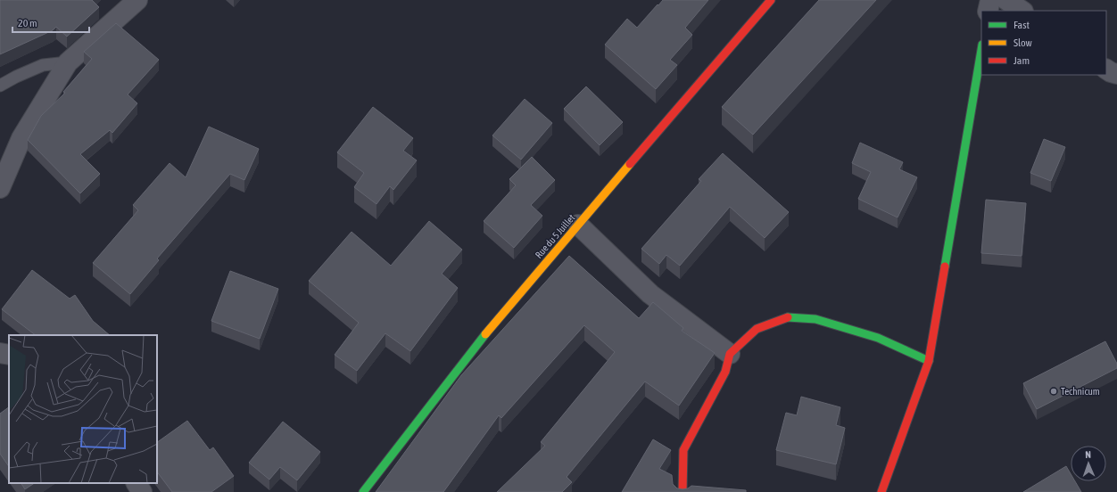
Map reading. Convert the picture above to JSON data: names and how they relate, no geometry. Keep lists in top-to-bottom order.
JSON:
{
  "streets": {
    "street": ["Rue du 5 Juillet"]
  },
  "places": ["Technicum"],
  "legend": ["Fast", "Slow", "Jam"],
  "scale_bar": "20 m",
  "north": "top"
}
